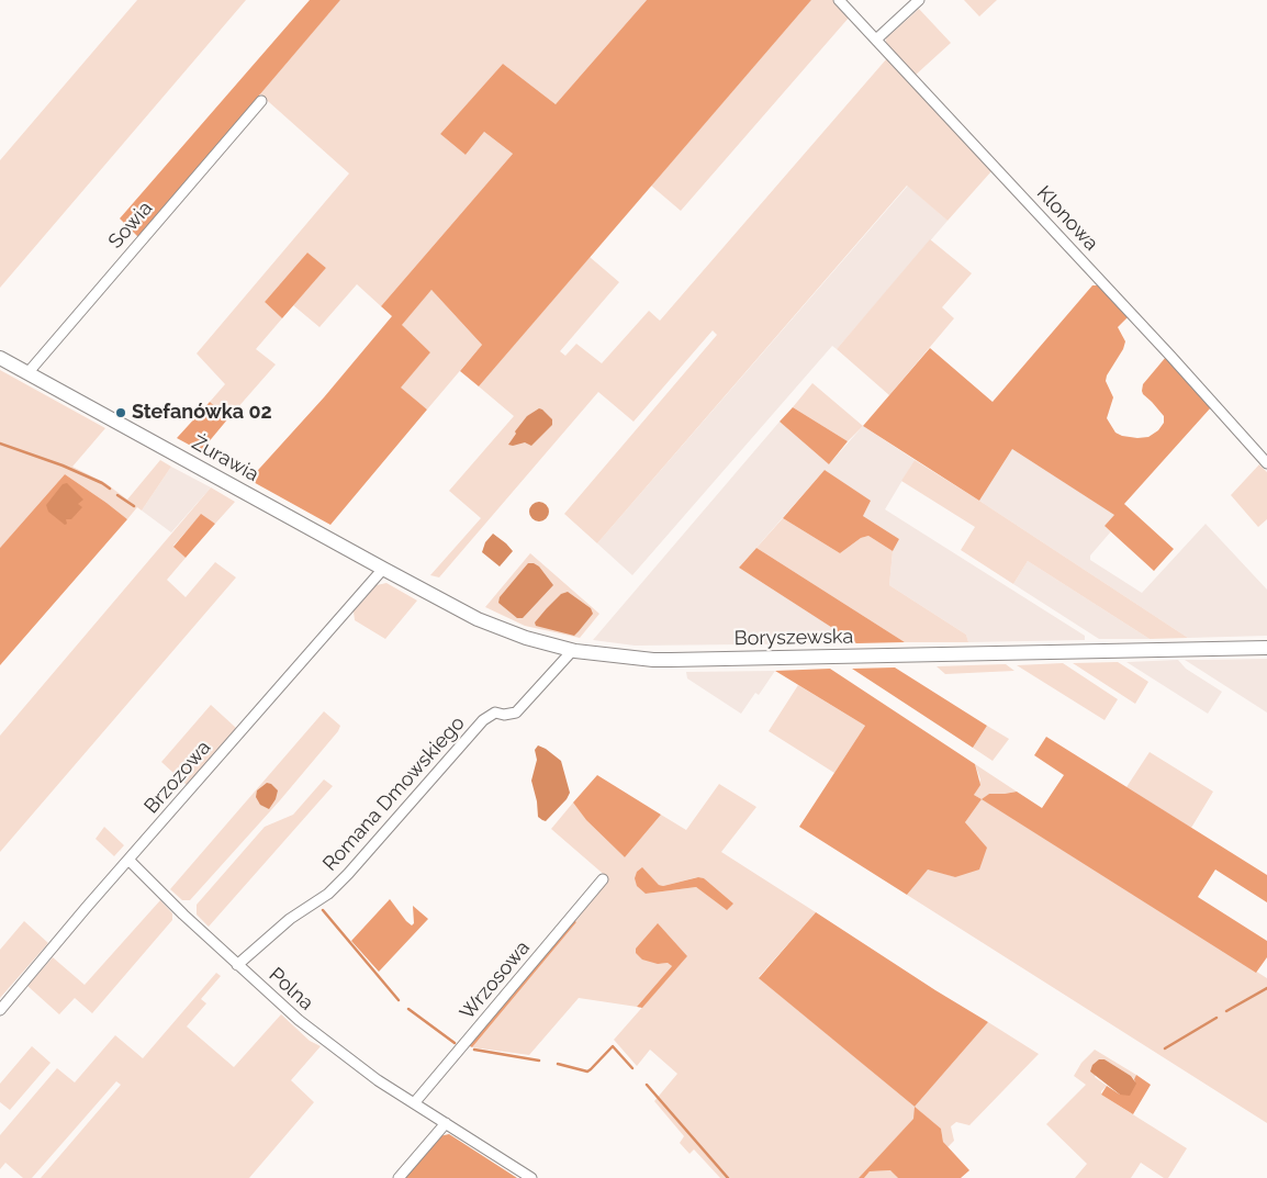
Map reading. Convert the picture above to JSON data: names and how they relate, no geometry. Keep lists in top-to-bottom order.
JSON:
{
  "streets": {
    "main road": ["Żurawia", "Boryszewska"],
    "street": [
      "Klonowa",
      "Sowia",
      "Brzozowa",
      "Romana Dmowskiego",
      "Wrzosowa",
      "Polna"
    ]
  },
  "crossings": [
    ["Sowia", "Żurawia"],
    ["Żurawia", "Boryszewska"],
    ["Boryszewska", "Brzozowa"],
    ["Boryszewska", "Romana Dmowskiego"],
    ["Brzozowa", "Polna"],
    ["Romana Dmowskiego", "Polna"],
    ["Wrzosowa", "Polna"]
  ],
  "places": ["Stefanówka 02"]
}
